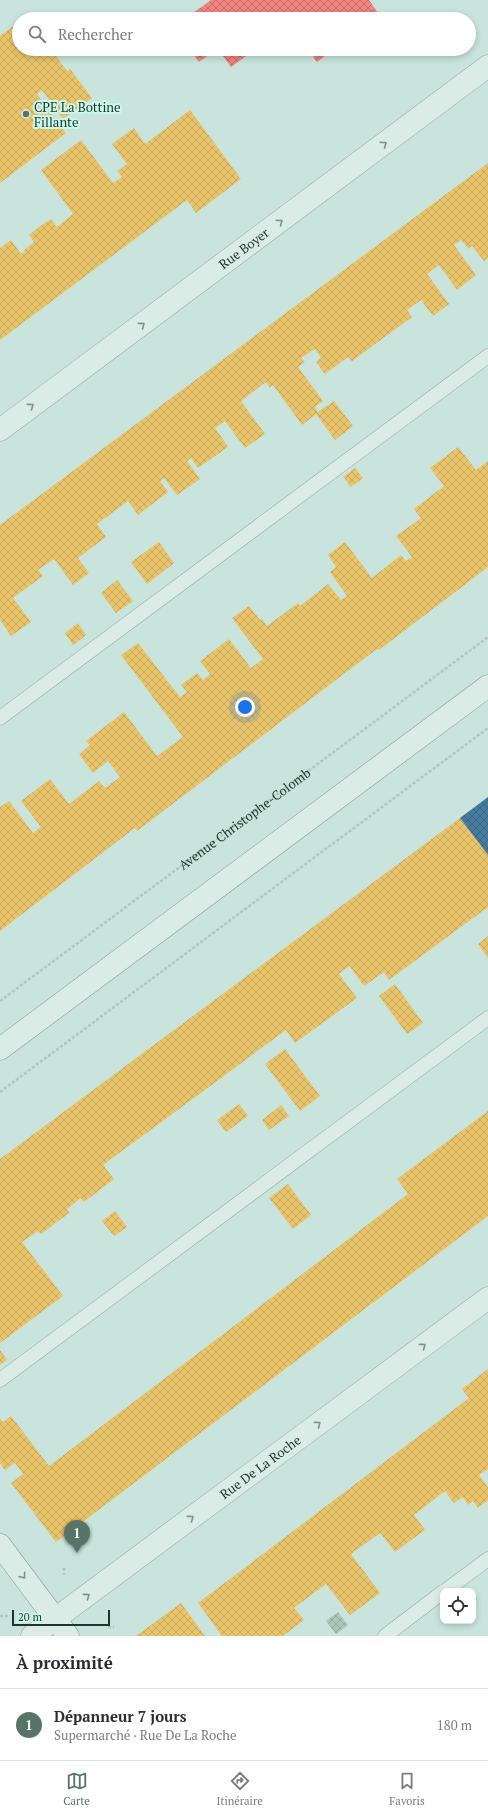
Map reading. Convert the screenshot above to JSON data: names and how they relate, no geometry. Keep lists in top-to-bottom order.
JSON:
{
  "streets": {
    "street": ["Rue Boyer", "Rue De La Roche"],
    "path": ["Avenue Christophe-Colomb"]
  },
  "one_way": ["Rue Boyer", "Rue De La Roche"],
  "places": ["CPE La Bottine Fillante"],
  "scale_bar": "20 m",
  "page": {
    "search": "Rechercher",
    "pins": "1",
    "scale": "20 m",
    "heading": "À proximité",
    "list": [
      {
        "mark": "1",
        "name": "Dépanneur 7 jours",
        "note": "Supermarché · Rue De La Roche",
        "value": "180 m"
      }
    ],
    "nav": ["Carte", "Itinéraire", "Favoris"]
  }
}
